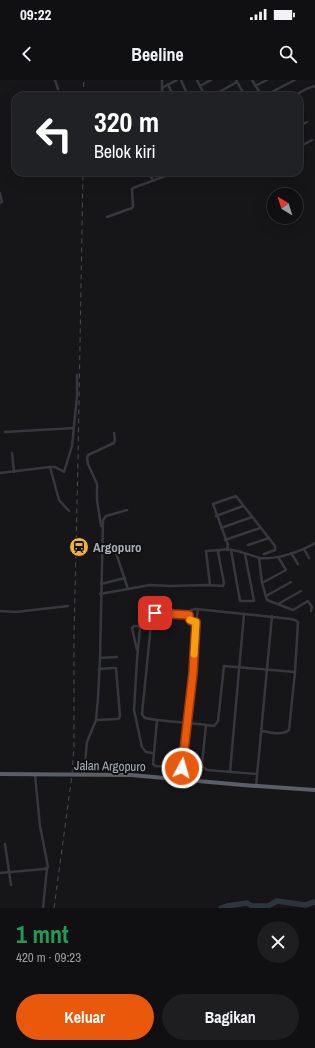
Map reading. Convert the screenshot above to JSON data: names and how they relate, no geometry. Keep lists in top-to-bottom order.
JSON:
{
  "streets": {
    "highway": ["Jalan Argopuro"]
  },
  "places": {
    "station": ["Argopuro"]
  },
  "north": "top left",
  "page": {
    "status": "09:22",
    "header": "Beeline",
    "turn": ["320 m", "Belok kiri"],
    "heading": ["1 mnt", "420 m · 09:23"],
    "buttons": ["Keluar", "Bagikan"]
  }
}
